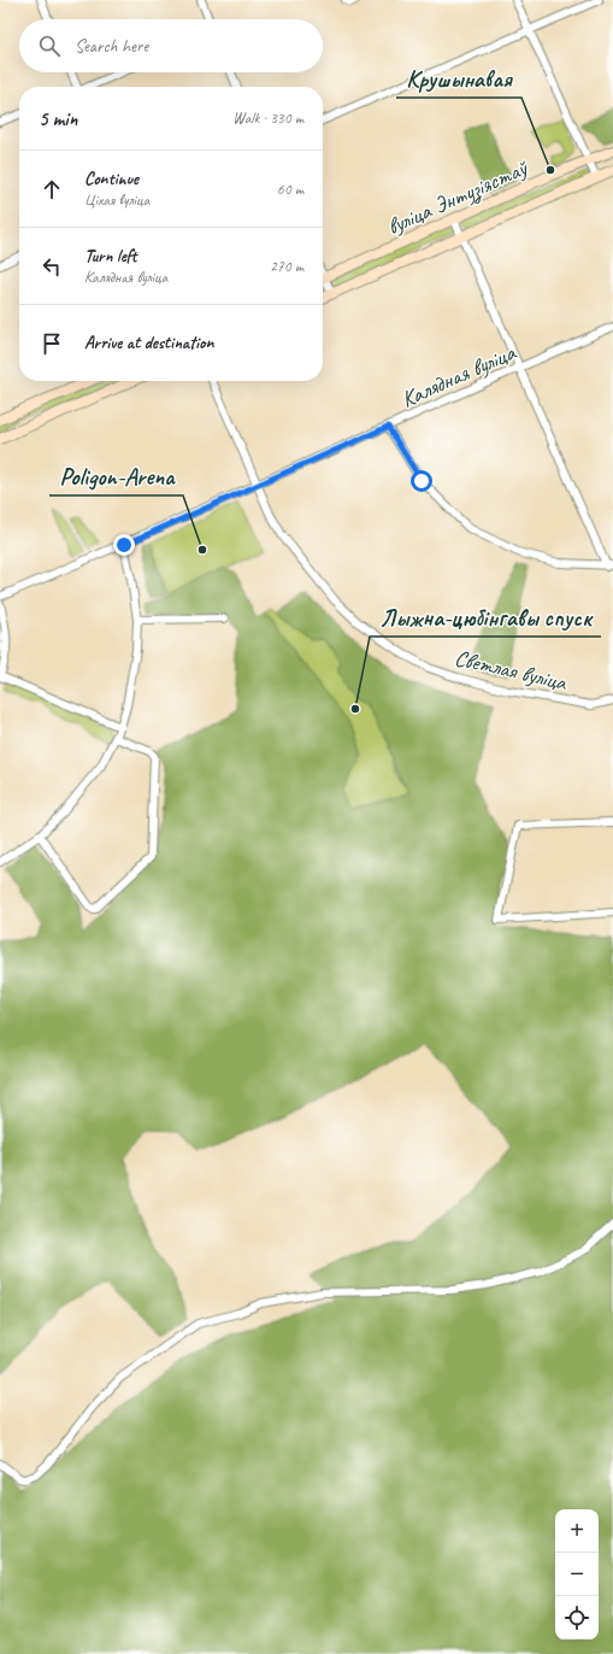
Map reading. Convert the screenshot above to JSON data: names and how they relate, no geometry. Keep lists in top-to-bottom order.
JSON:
{
  "streets": {
    "street": ["вуліца Энтузіястаў", "Калядная вуліца", "Светлая вуліца"]
  },
  "crossings": [
    ["Калядная вуліца", "Светлая вуліца"]
  ],
  "places": ["Крушынавая", "Poligon-Arena", "Лыжна-цюбінгавы спуск"],
  "page": {
    "search": "Search here",
    "heading": ["5 min", "Walk · 330 m"],
    "list": [
      ["Continue", "Ціхая вуліца", "60 m"],
      ["Turn left", "Калядная вуліца", "270 m"],
      "Arrive at destination"
    ],
    "map_buttons": ["+", "−"]
  }
}
